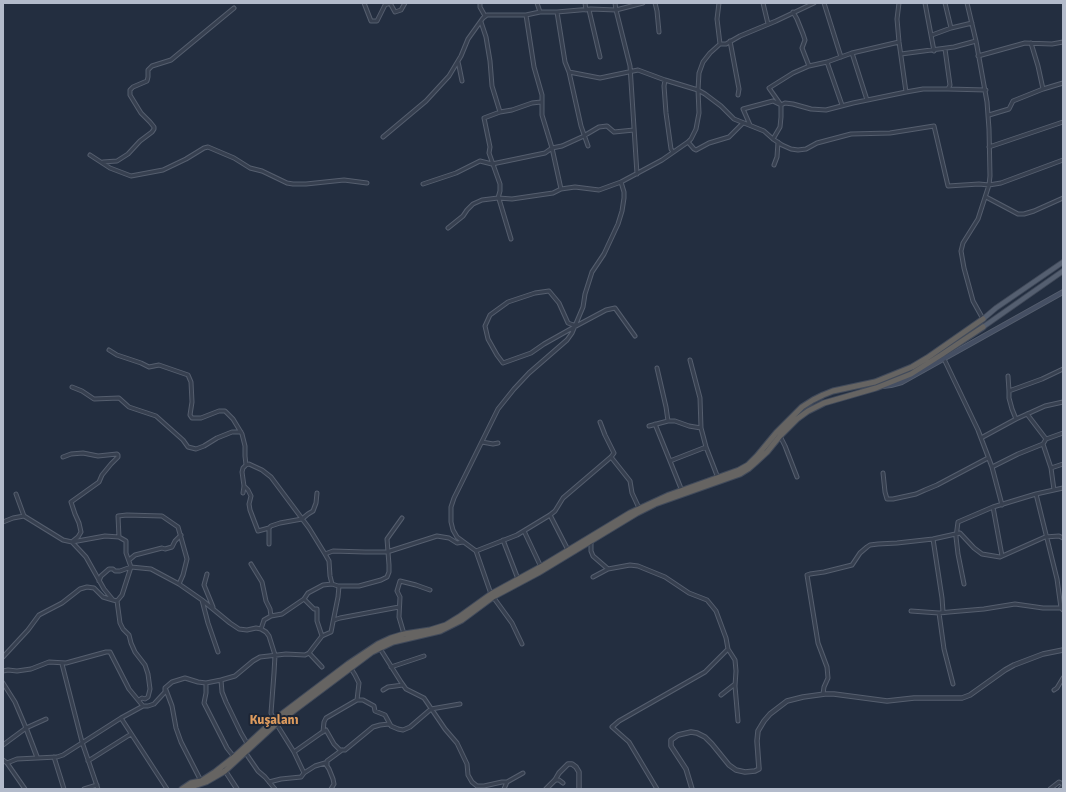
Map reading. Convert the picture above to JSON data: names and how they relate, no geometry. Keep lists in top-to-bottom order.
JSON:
{
  "districts": ["Kuşalanı"]
}
